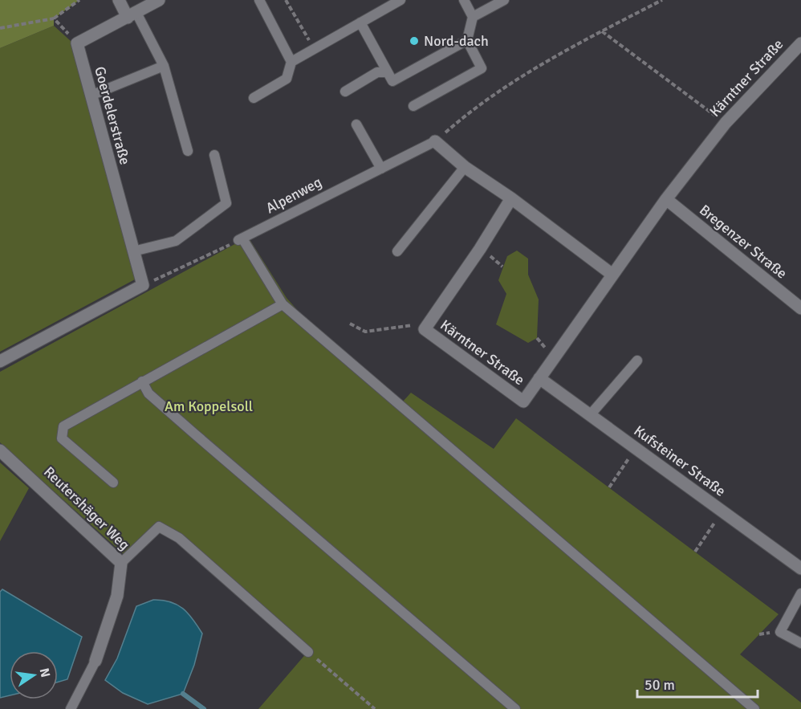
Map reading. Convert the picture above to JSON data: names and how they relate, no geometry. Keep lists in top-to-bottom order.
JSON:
{
  "streets": {
    "street": [
      "Kärntner Straße",
      "Goerdelerstraße",
      "Bregenzer Straße",
      "Kufsteiner Straße",
      "Reutershäger Weg"
    ],
    "lane": ["Alpenweg"]
  },
  "crossings": [
    ["Kärntner Straße", "Bregenzer Straße"],
    ["Kärntner Straße", "Kufsteiner Straße"]
  ],
  "parks": ["Am Koppelsoll"],
  "places": ["Nord-dach"],
  "scale_bar": "50 m",
  "north": "right"
}
